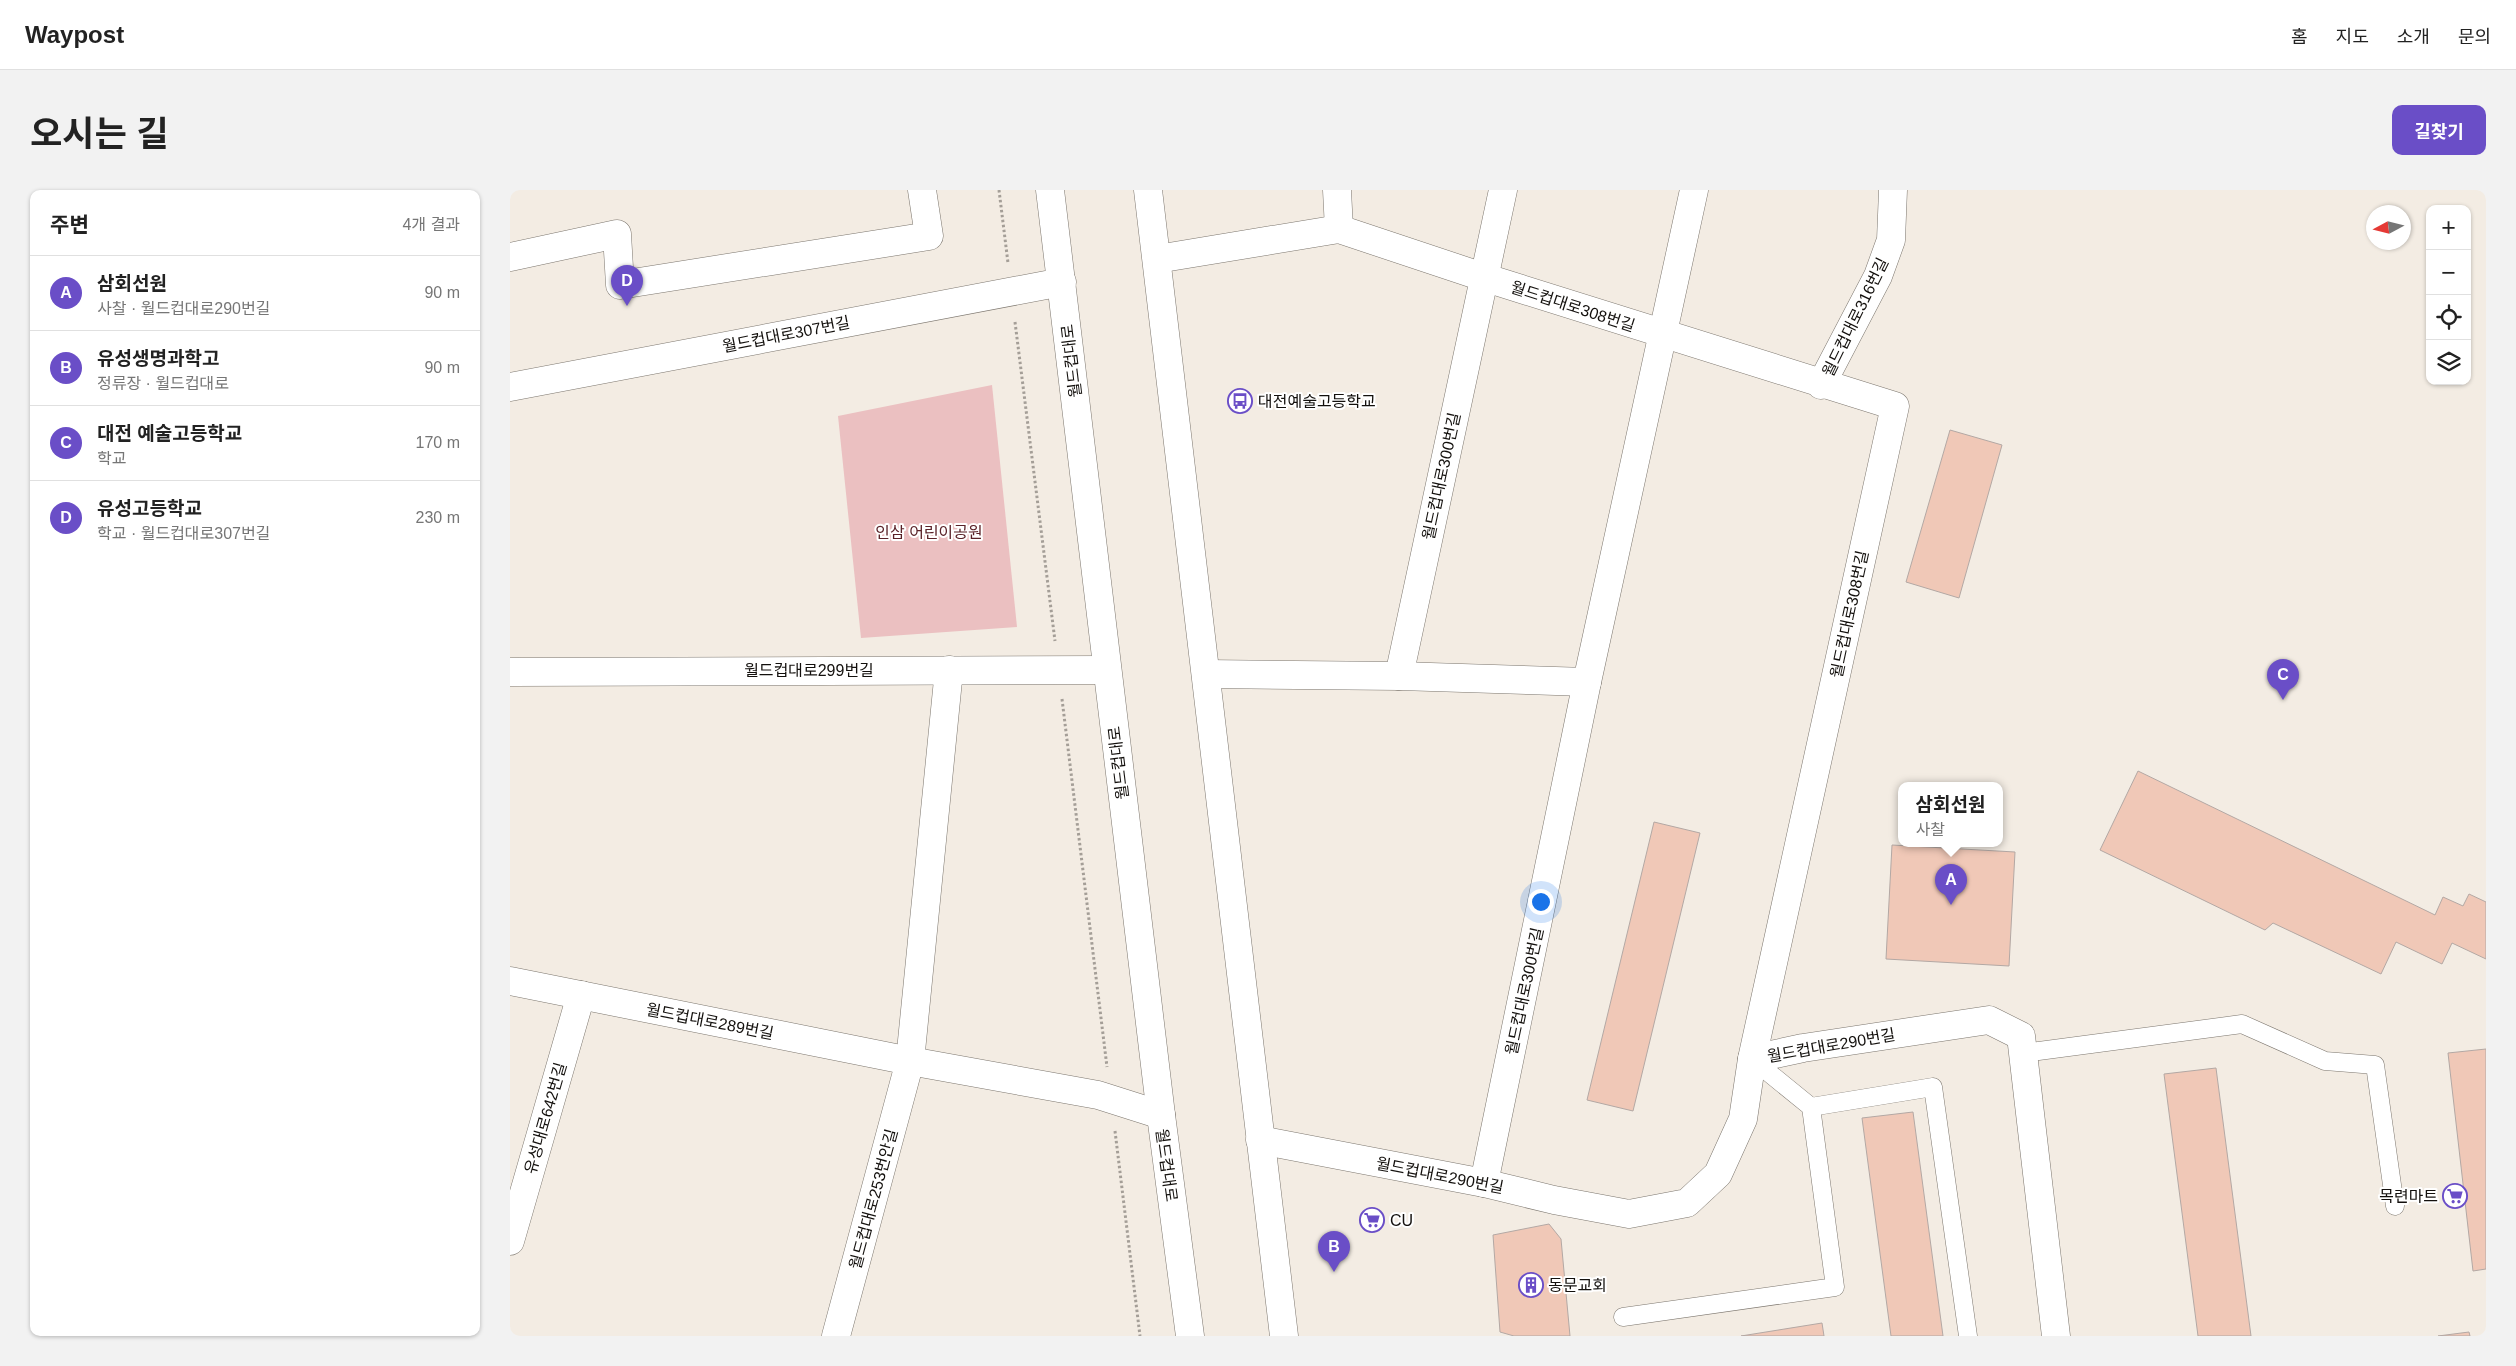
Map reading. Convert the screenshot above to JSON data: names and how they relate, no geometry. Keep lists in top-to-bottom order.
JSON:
{
  "streets": {
    "street": [
      "월드컵대로308번길",
      "월드컵대로316번길",
      "월드컵대로307번길",
      "월드컵대로",
      "월드컵대로300번길",
      "월드컵대로299번길",
      "월드컵대로289번길",
      "월드컵대로290번길",
      "유성대로642번길",
      "월드컵대로253번안길"
    ]
  },
  "crossings": [
    ["월드컵대로308번길", "월드컵대로316번길"],
    ["월드컵대로308번길", "월드컵대로300번길"],
    ["월드컵대로308번길", "월드컵대로290번길"],
    ["월드컵대로307번길", "월드컵대로"],
    ["월드컵대로", "월드컵대로299번길"],
    ["월드컵대로", "월드컵대로289번길"],
    ["월드컵대로300번길", "월드컵대로290번길"],
    ["월드컵대로289번길", "유성대로642번길"],
    ["월드컵대로289번길", "월드컵대로253번안길"]
  ],
  "parks": ["인삼 어린이공원"],
  "places": {
    "bus stop": ["대전예술고등학교"],
    "supermarket": ["목련마트", "CU"],
    "building": ["동문교회"]
  },
  "north": "left",
  "page": {
    "header": "Waypost",
    "nav": [
      "홈",
      "지도",
      "소개",
      "문의"
    ],
    "title": "오시는 길",
    "buttons": "길찾기",
    "heading": ["주변", "4개 결과"],
    "map_buttons": ["+", "−"],
    "list": [
      {
        "mark": "A",
        "name": "삼회선원",
        "note": "사찰 · 월드컵대로290번길",
        "value": "90 m"
      },
      {
        "mark": "B",
        "name": "유성생명과학고",
        "note": "정류장 · 월드컵대로",
        "value": "90 m"
      },
      {
        "mark": "C",
        "name": "대전 예술고등학교",
        "note": "학교",
        "value": "170 m"
      },
      {
        "mark": "D",
        "name": "유성고등학교",
        "note": "학교 · 월드컵대로307번길",
        "value": "230 m"
      }
    ],
    "pins": [
      "D",
      "C",
      "A",
      "B"
    ],
    "popup": ["삼회선원", "사찰"]
  }
}
